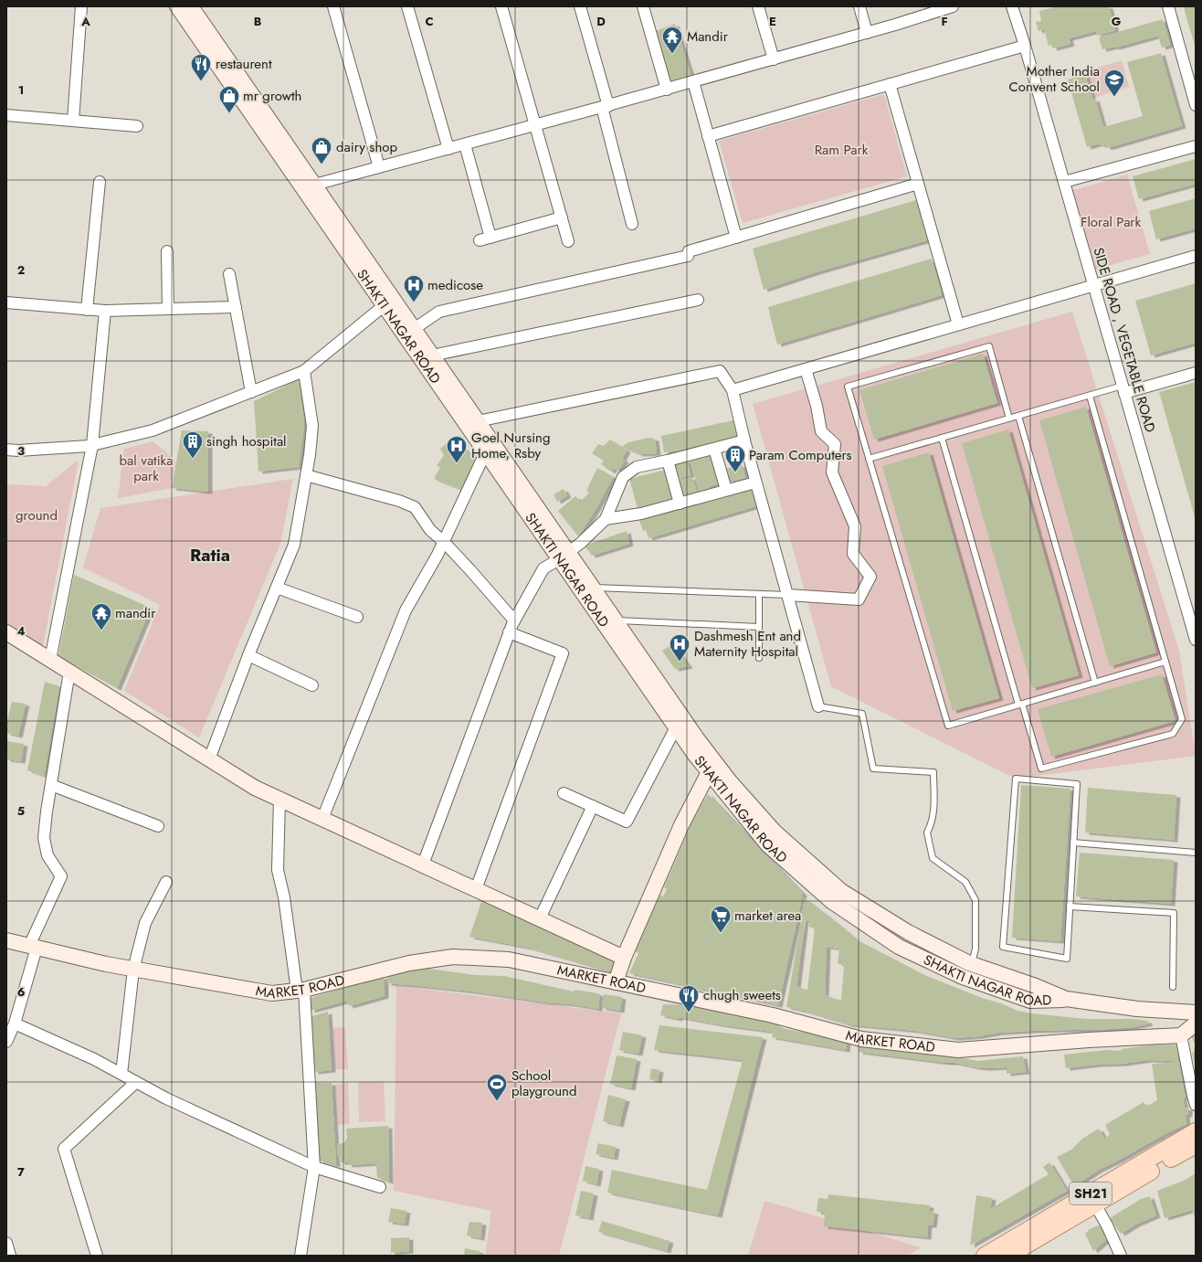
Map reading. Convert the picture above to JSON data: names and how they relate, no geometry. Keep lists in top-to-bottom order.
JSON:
{
  "streets": {
    "main road": ["SHAKTI NAGAR ROAD", "MARKET ROAD", "SH21"],
    "street": ["SIDE ROAD , VEGETABLE ROAD"]
  },
  "districts": ["Ratia"],
  "parks": [
    "Ram Park",
    "Floral Park",
    "bal vatika park",
    "ground"
  ],
  "places": {
    "temple": ["Mandir", "mandir"],
    "restaurant": ["restaurent", "chugh sweets"],
    "school or university": ["Mother India Convent School"],
    "shop": ["mr growth", "dairy shop"],
    "hospital": ["medicose", "Goel Nursing Home, Rsby", "Dashmesh Ent and Maternity Hospital"],
    "building": ["singh hospital", "Param Computers"],
    "supermarket": ["market area"],
    "sports": ["School playground"]
  },
  "grid": {
    "columns": [
      "A",
      "B",
      "C",
      "D",
      "E",
      "F",
      "G"
    ],
    "rows": [
      "1",
      "2",
      "3",
      "4",
      "5",
      "6",
      "7"
    ]
  }
}
